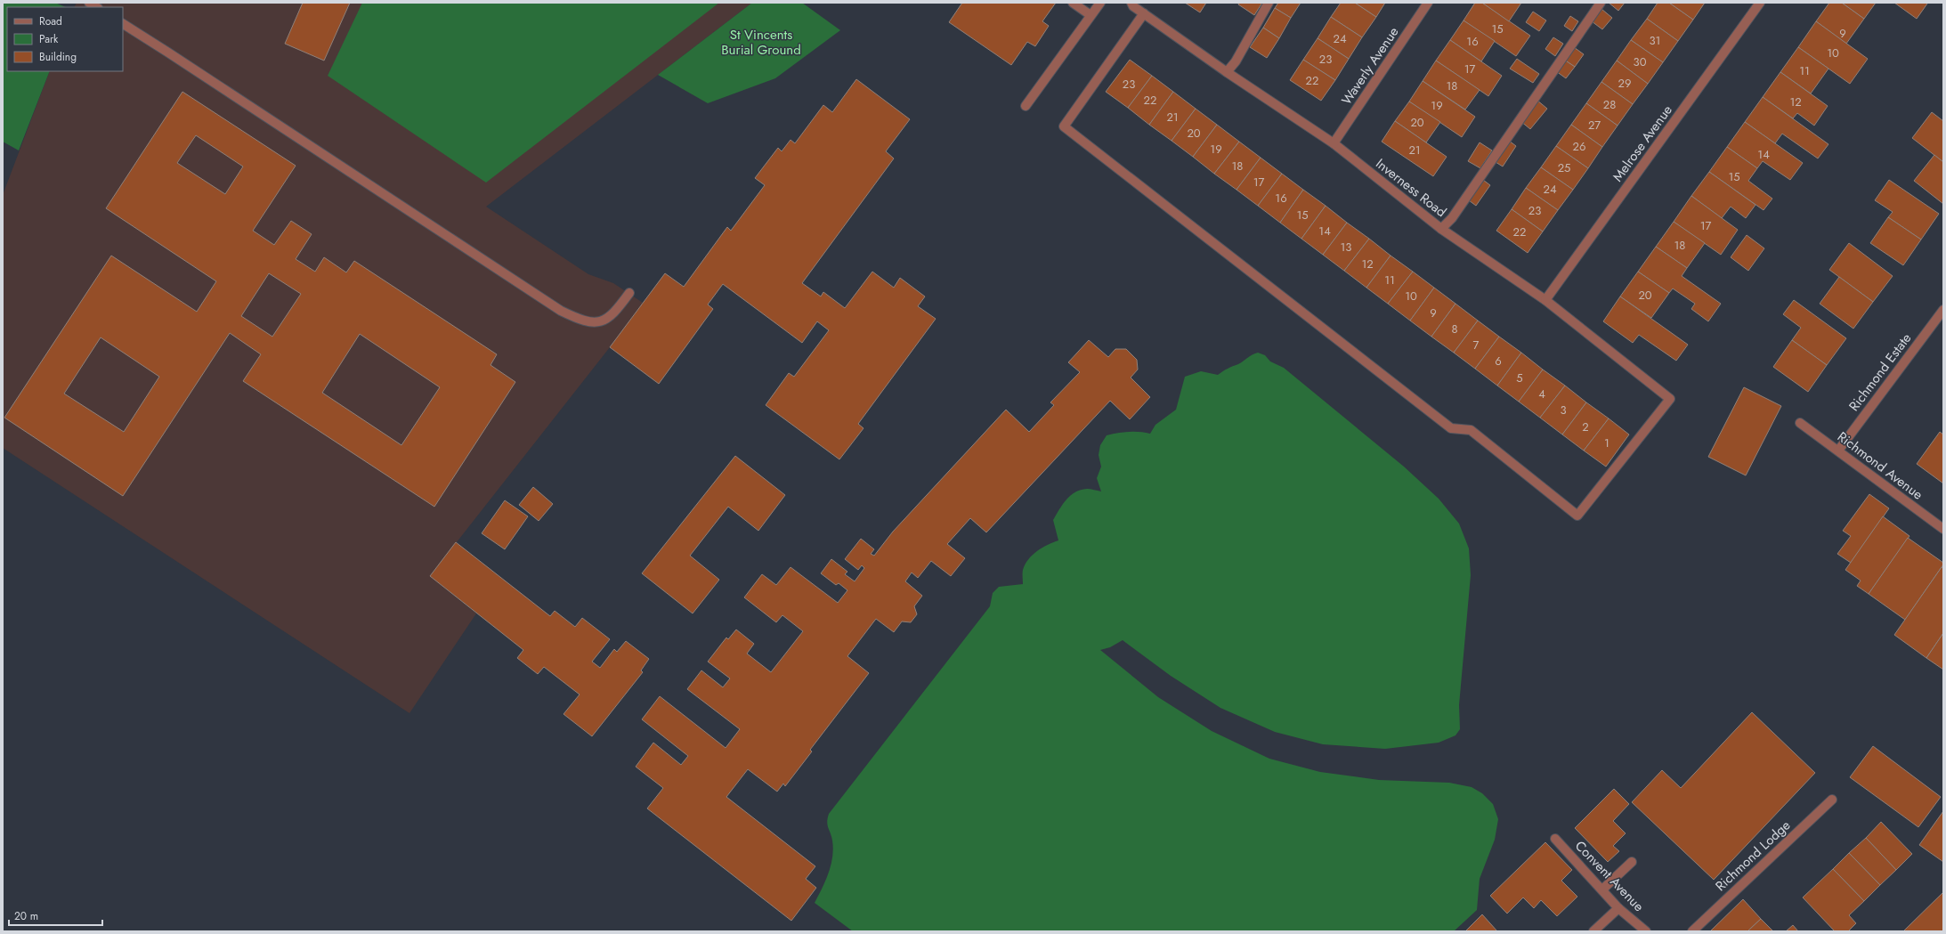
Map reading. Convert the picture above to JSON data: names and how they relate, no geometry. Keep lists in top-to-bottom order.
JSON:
{
  "streets": {
    "street": [
      "Waverly Avenue",
      "Melrose Avenue",
      "Inverness Road",
      "Richmond Estate",
      "Richmond Avenue",
      "Richmond Lodge",
      "Convent Avenue"
    ]
  },
  "crossings": [
    ["Waverly Avenue", "Inverness Road"],
    ["Melrose Avenue", "Inverness Road"],
    ["Richmond Estate", "Richmond Avenue"]
  ],
  "parks": ["St Vincents Burial Ground"],
  "house_numbers": [
    "15",
    "9",
    "24",
    "31",
    "16",
    "10",
    "23",
    "30",
    "17",
    "11",
    "22",
    "29",
    "23",
    "18",
    "22",
    "12",
    "28",
    "19",
    "21",
    "20",
    "27",
    "20",
    "26",
    "19",
    "21",
    "14",
    "18",
    "25",
    "15",
    "17",
    "24",
    "16",
    "23",
    "15",
    "17",
    "14",
    "22",
    "18",
    "13",
    "12",
    "11",
    "20",
    "10",
    "9",
    "8",
    "7",
    "6",
    "5",
    "4",
    "3",
    "2",
    "1"
  ],
  "legend": ["Road", "Park", "Building"],
  "scale_bar": "20 m"
}
